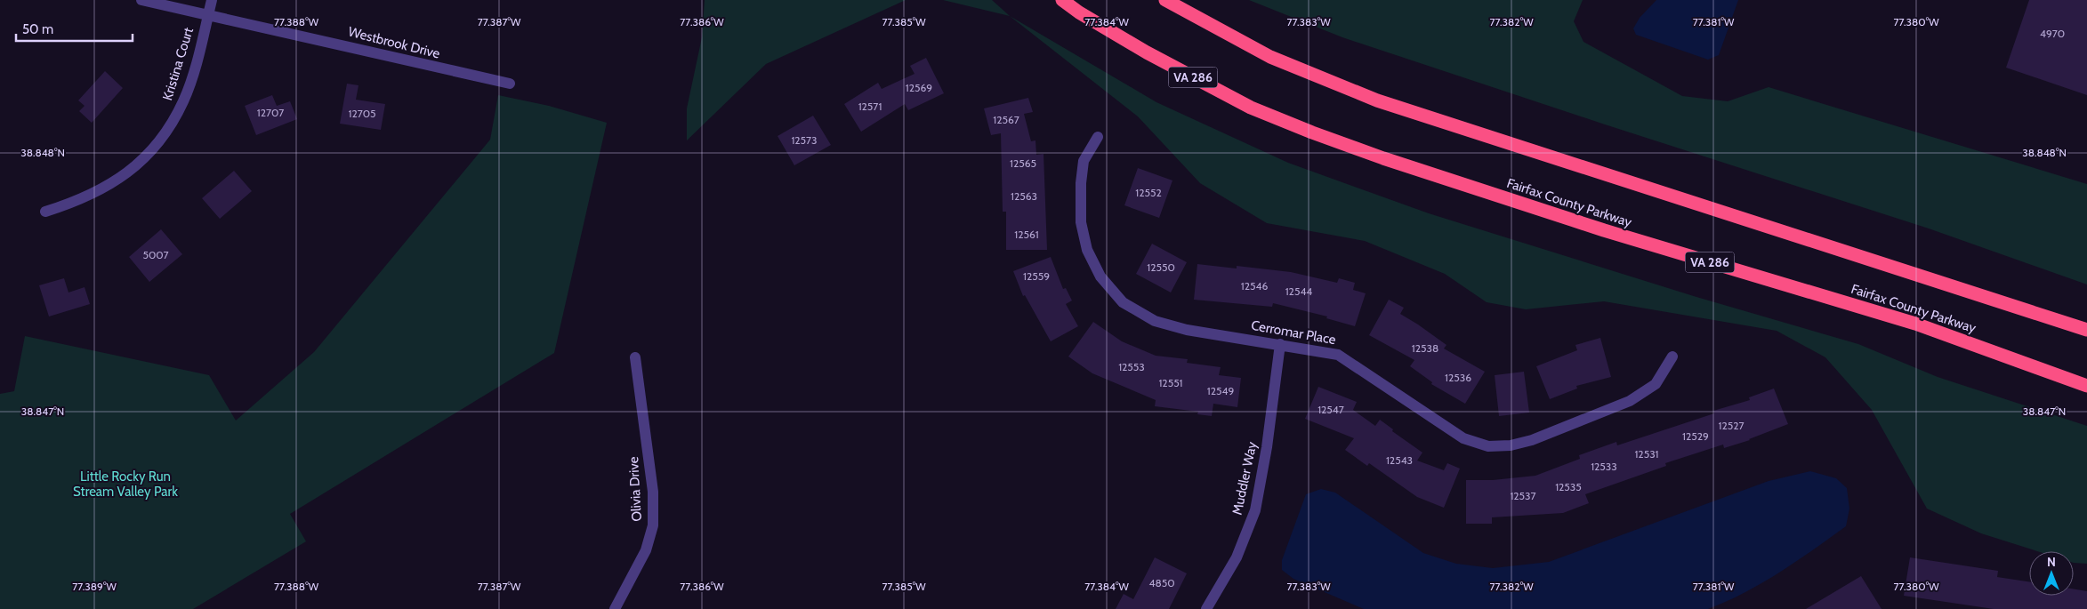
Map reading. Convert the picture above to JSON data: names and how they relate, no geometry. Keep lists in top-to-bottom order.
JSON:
{
  "streets": {
    "highway": ["VA 286", "Fairfax County Parkway"],
    "street": [
      "Westbrook Drive",
      "Kristina Court",
      "Cerromar Place",
      "Muddler Way",
      "Olivia Drive"
    ]
  },
  "crossings": [
    ["Westbrook Drive", "Kristina Court"],
    ["Cerromar Place", "Muddler Way"]
  ],
  "parks": ["Little Rocky Run Stream Valley Park"],
  "house_numbers": [
    "4970",
    "12569",
    "12571",
    "12707",
    "12705",
    "12567",
    "12573",
    "12565",
    "12552",
    "12563",
    "12561",
    "5007",
    "12550",
    "12559",
    "12546",
    "12544",
    "12538",
    "12553",
    "12536",
    "12551",
    "12549",
    "12547",
    "12527",
    "12529",
    "12531",
    "12543",
    "12533",
    "12535",
    "12537",
    "4850"
  ],
  "scale_bar": "50 m",
  "north": "top",
  "coordinates": [
    "77.388°W",
    "77.387°W",
    "77.386°W",
    "77.385°W",
    "77.384°W",
    "77.383°W",
    "77.382°W",
    "77.381°W",
    "77.380°W",
    "38.848°N",
    "38.847°N",
    "77.389°W"
  ]
}
